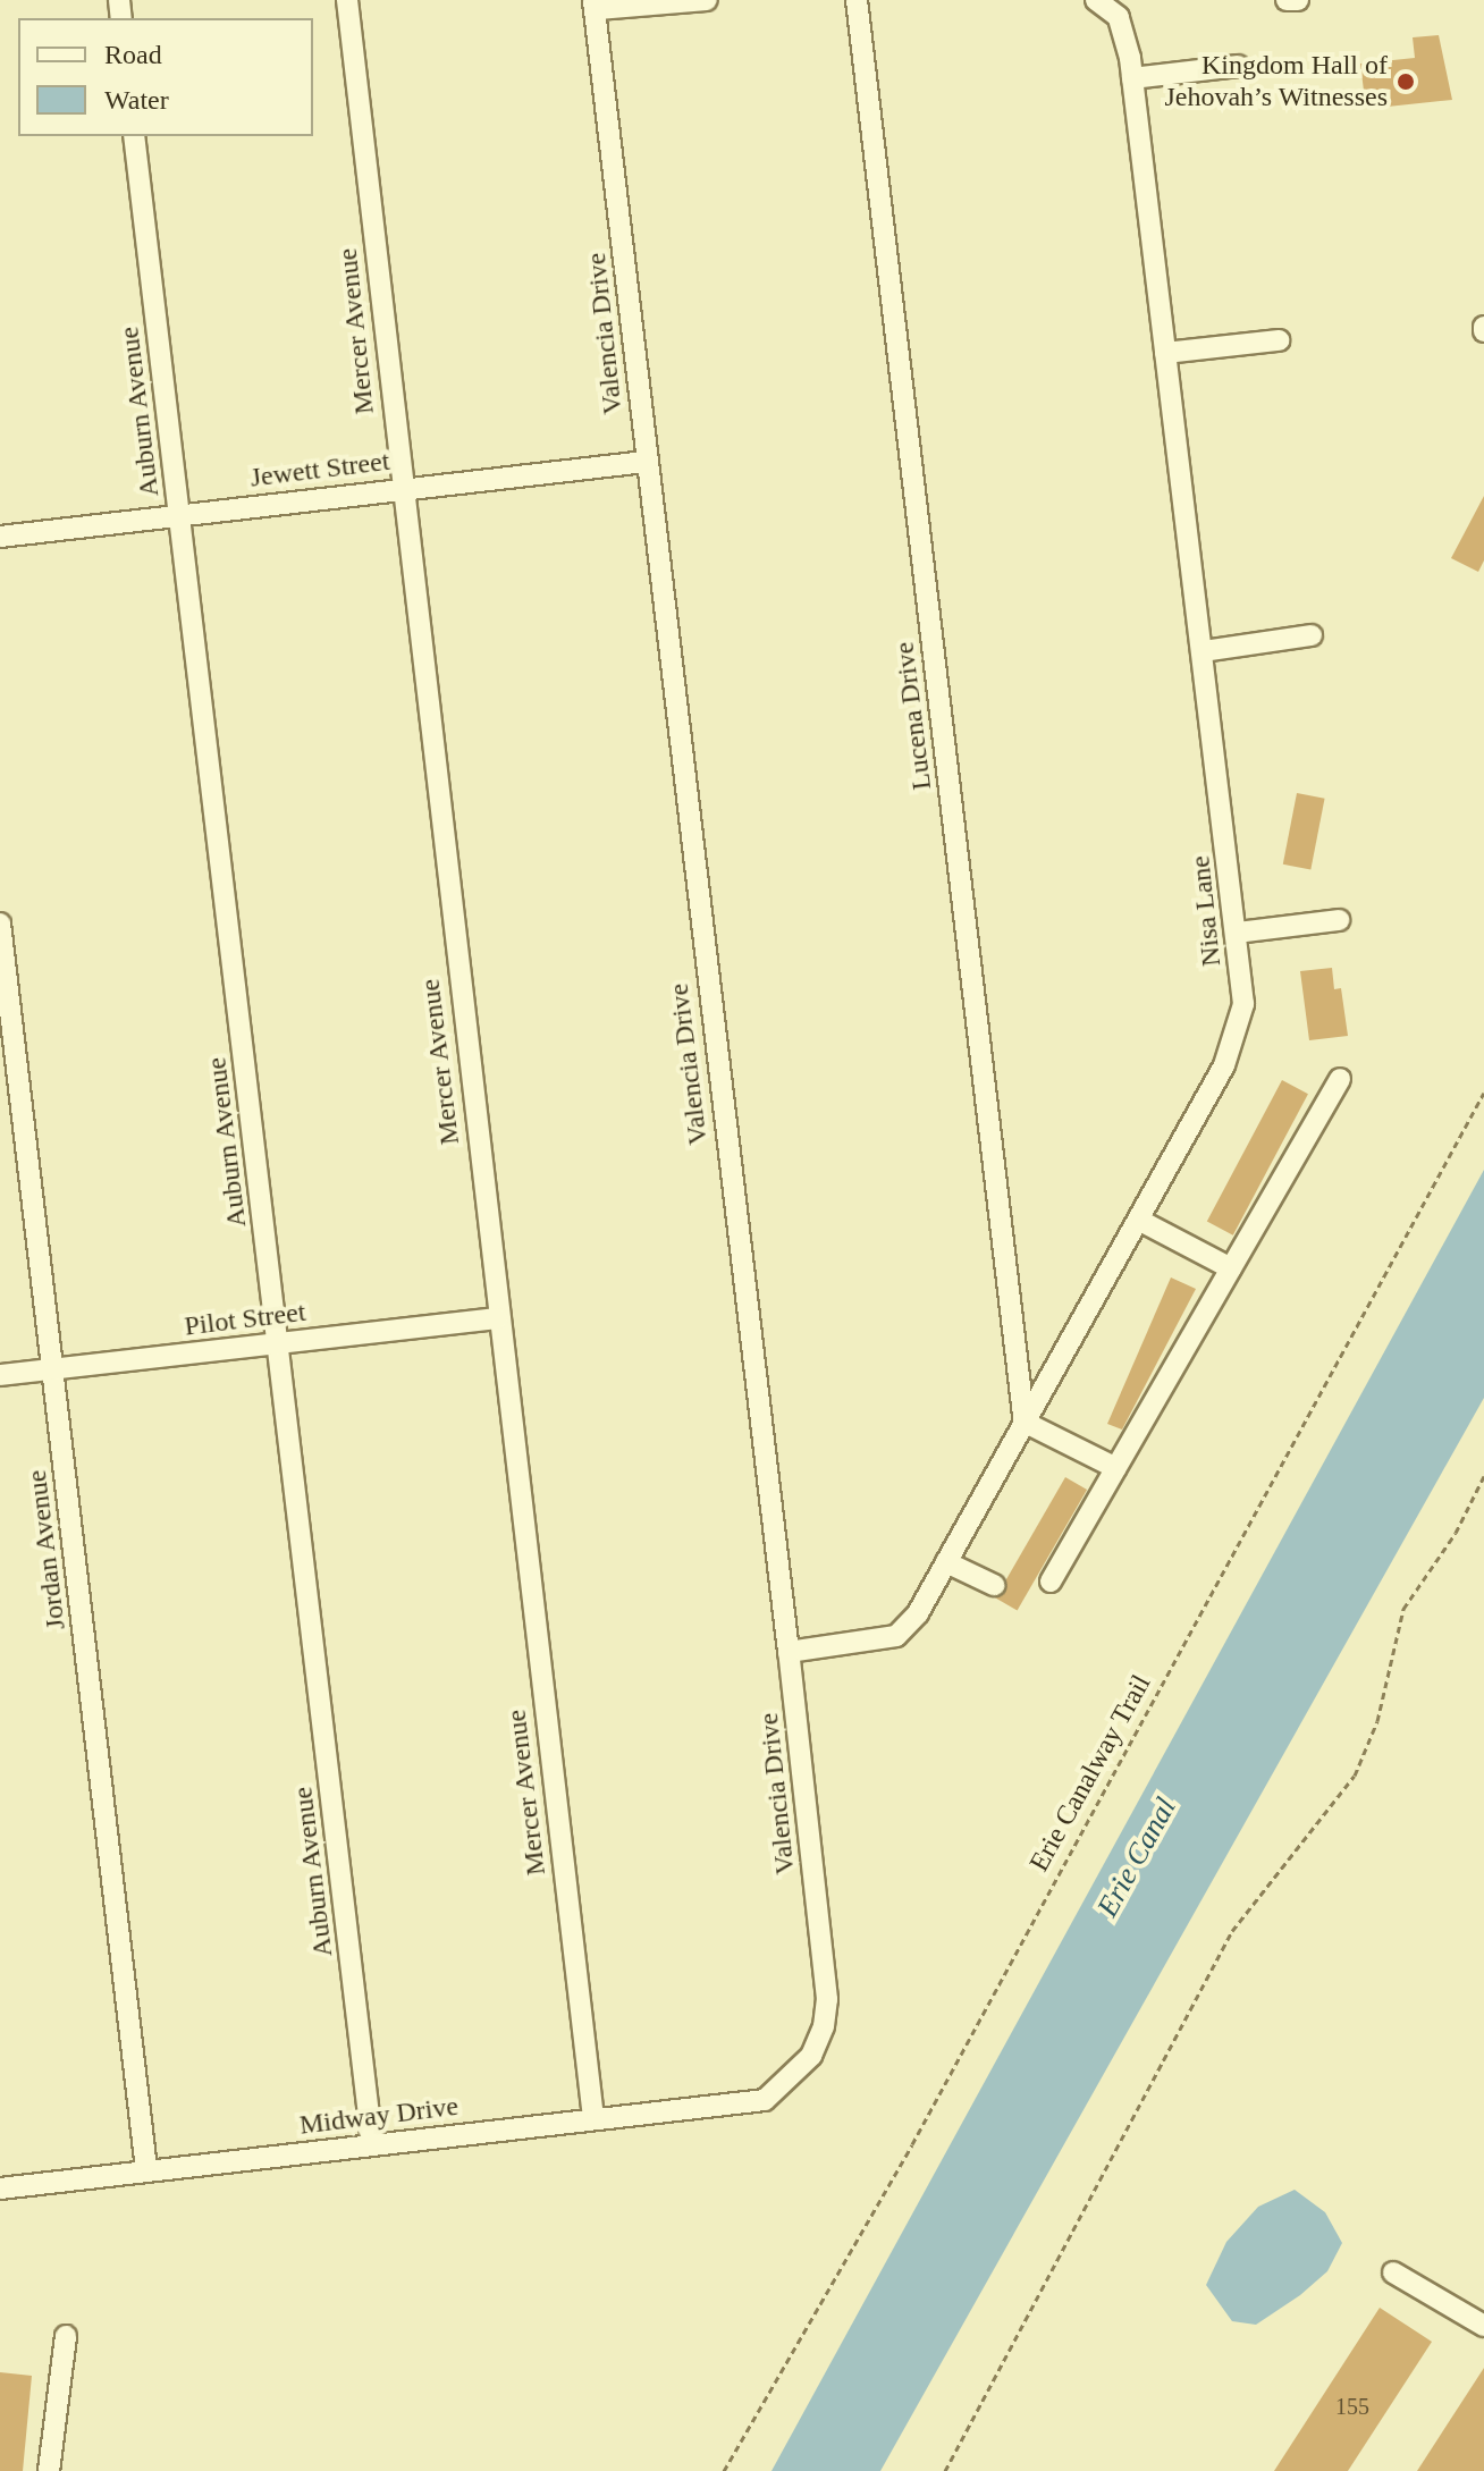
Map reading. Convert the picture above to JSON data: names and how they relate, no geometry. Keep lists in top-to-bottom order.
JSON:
{
  "streets": {
    "street": [
      "Mercer Avenue",
      "Valencia Drive",
      "Auburn Avenue",
      "Jewett Street",
      "Lucena Drive",
      "Nisa Lane",
      "Pilot Street",
      "Jordan Avenue",
      "Midway Drive"
    ],
    "path": ["Erie Canalway Trail"]
  },
  "crossings": [
    ["Mercer Avenue", "Jewett Street"],
    ["Mercer Avenue", "Pilot Street"],
    ["Mercer Avenue", "Midway Drive"],
    ["Valencia Drive", "Jewett Street"],
    ["Valencia Drive", "Nisa Lane"],
    ["Valencia Drive", "Midway Drive"],
    ["Auburn Avenue", "Jewett Street"],
    ["Auburn Avenue", "Pilot Street"],
    ["Auburn Avenue", "Midway Drive"],
    ["Lucena Drive", "Nisa Lane"],
    ["Pilot Street", "Jordan Avenue"],
    ["Jordan Avenue", "Midway Drive"]
  ],
  "water": ["Erie Canal"],
  "places": ["Kingdom Hall of Jehovah’s Witnesses"],
  "house_numbers": ["155"],
  "legend": ["Road", "Water"]
}
